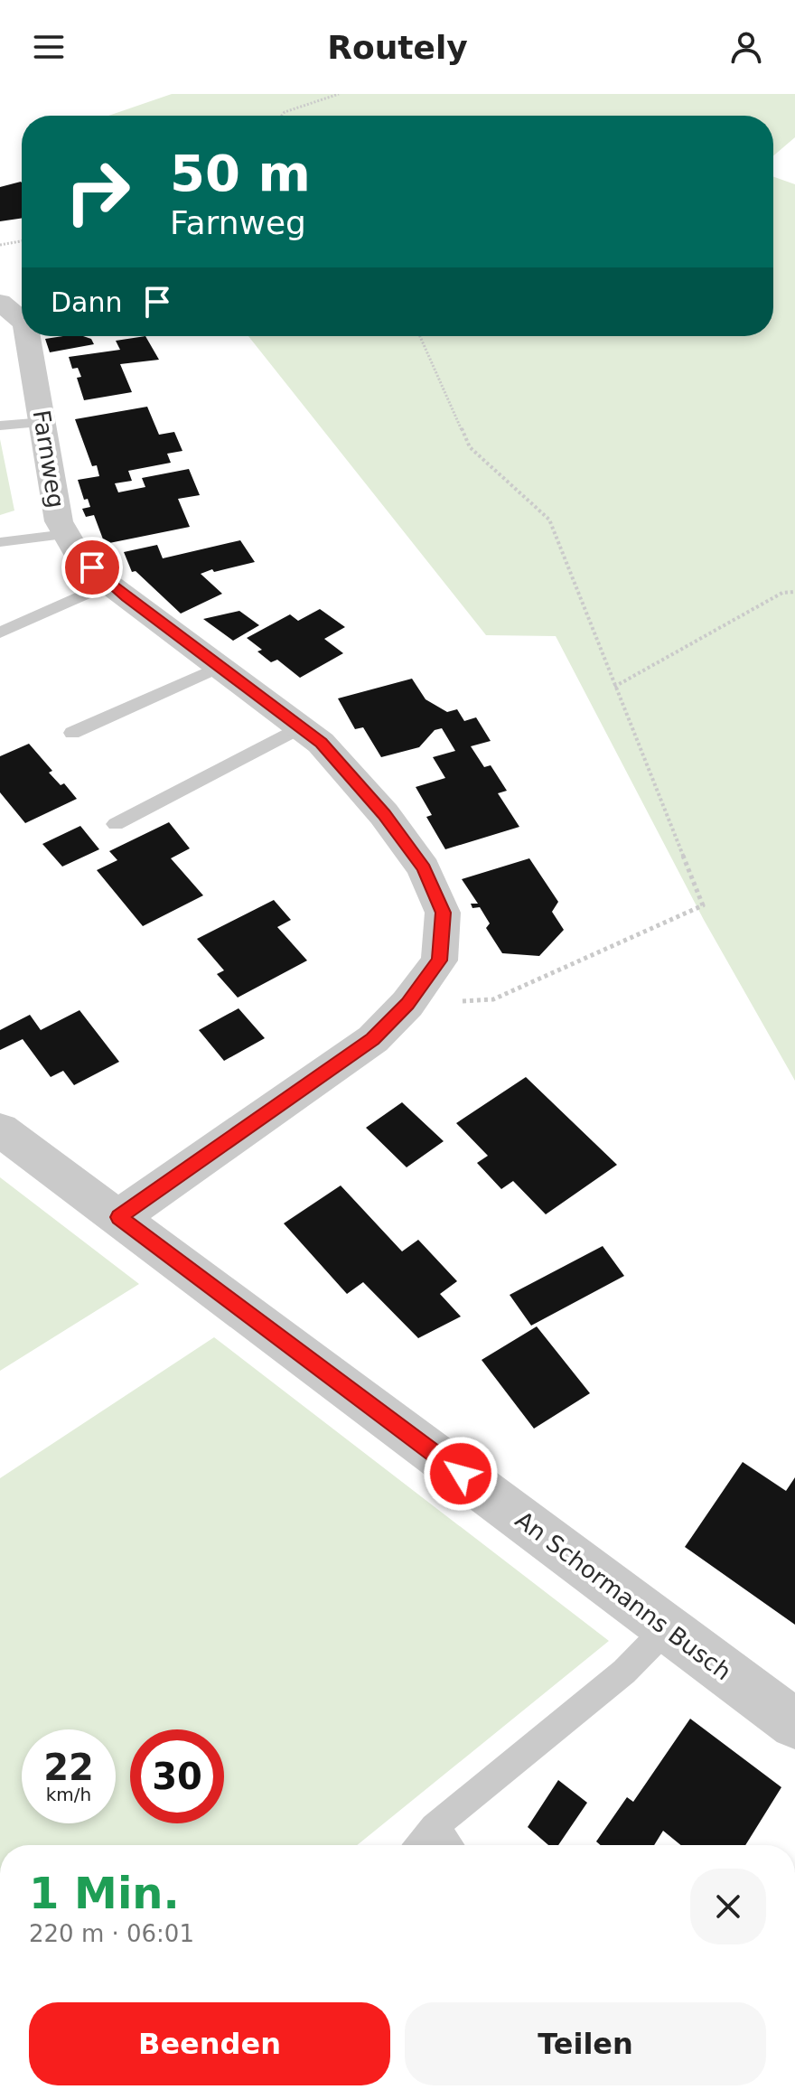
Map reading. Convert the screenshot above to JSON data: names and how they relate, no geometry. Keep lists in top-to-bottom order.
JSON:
{
  "streets": {
    "street": ["Farnweg", "An Schormanns Busch"]
  },
  "crossings": [
    ["Farnweg", "An Schormanns Busch"]
  ],
  "page": {
    "header": "Routely",
    "turn": ["50 m", "Farnweg"],
    "then": "Dann",
    "speed": "22 km/h",
    "limit": "30",
    "heading": ["1 Min.", "220 m · 06:01"],
    "buttons": ["Beenden", "Teilen"]
  }
}
